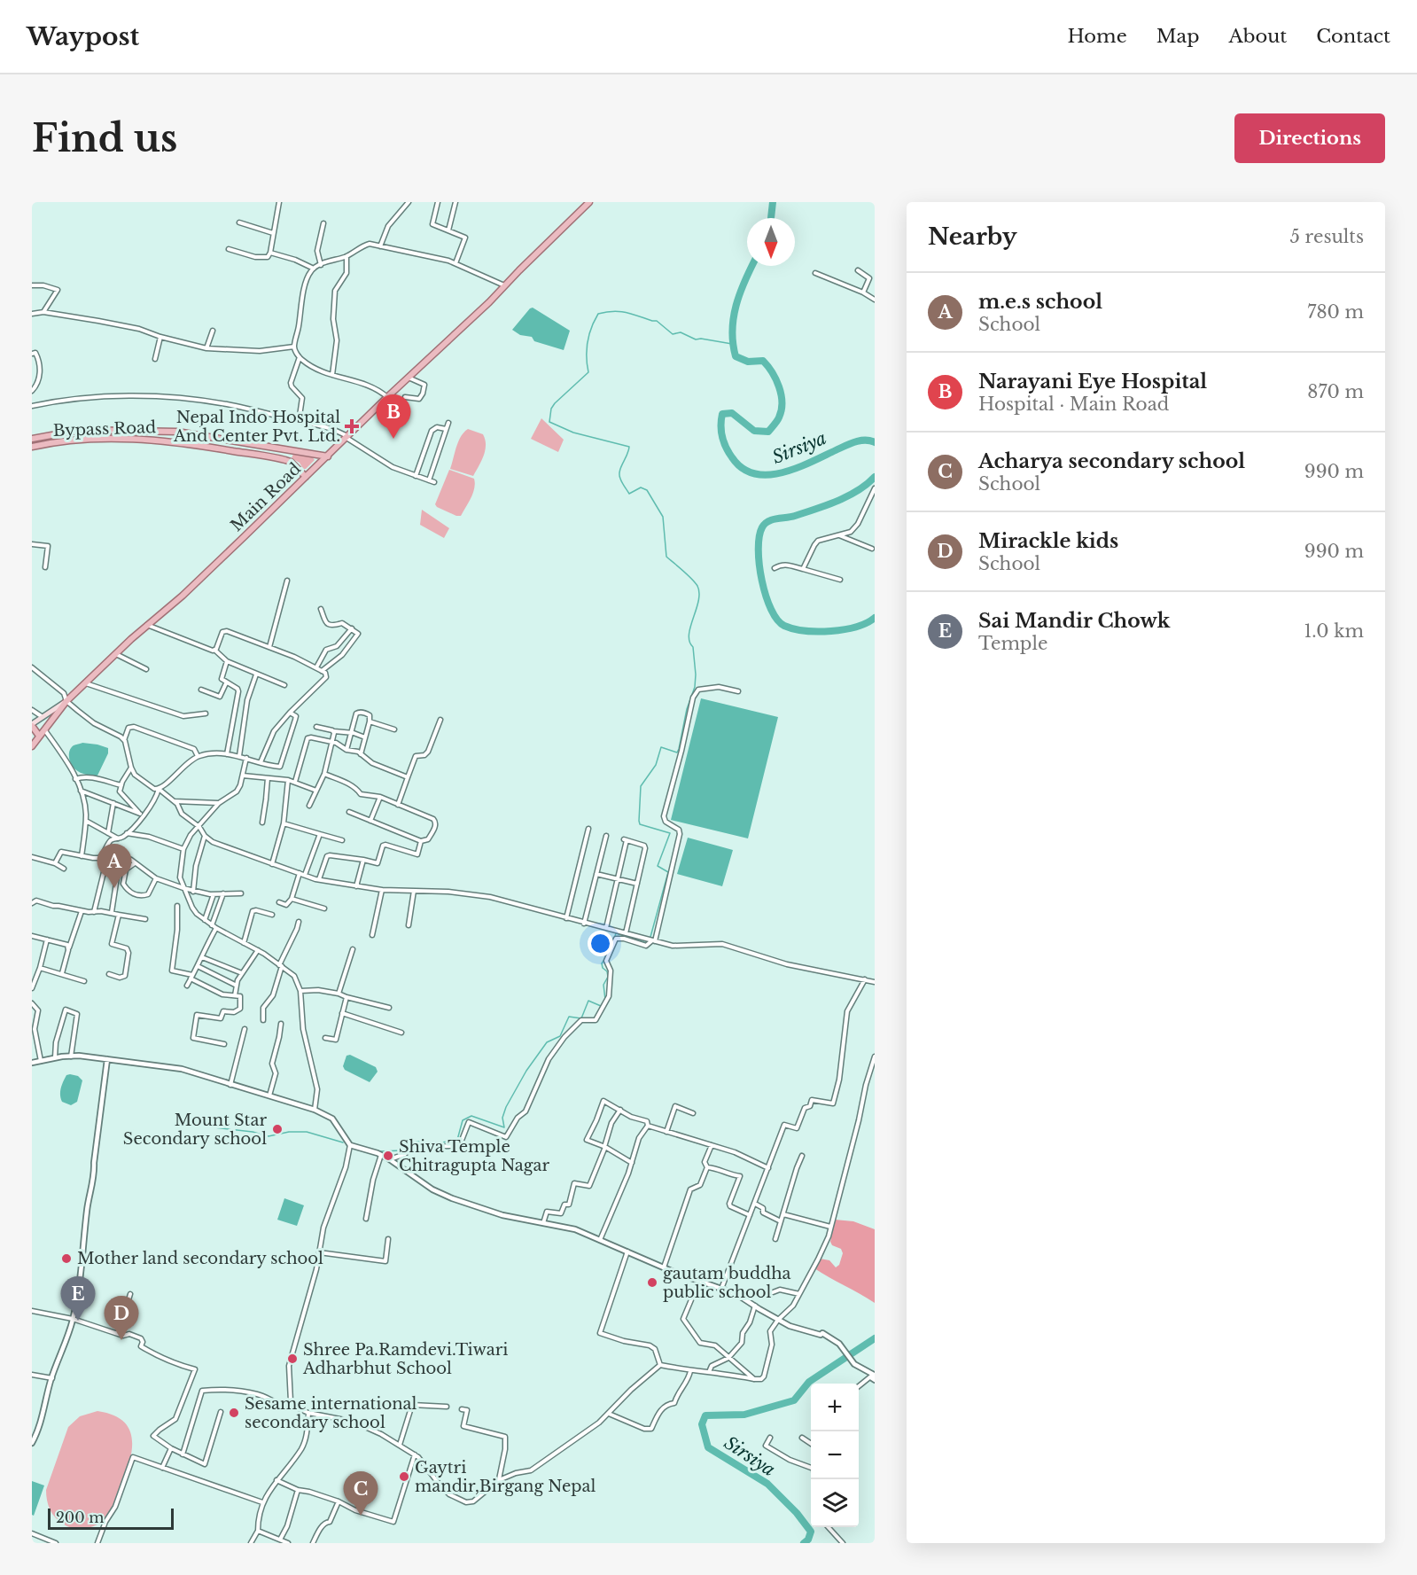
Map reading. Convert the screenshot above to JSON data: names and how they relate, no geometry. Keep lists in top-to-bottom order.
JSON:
{
  "streets": {
    "main road": ["Bypass Road", "Main Road"]
  },
  "crossings": [
    ["Bypass Road", "Main Road"]
  ],
  "water": ["Sirsiya"],
  "places": {
    "health": ["Nepal Indo Hospital And Center Pvt. Ltd."],
    "other": [
      "Mount Star Secondary school",
      "Shiva Temple Chitragupta Nagar",
      "Mother land secondary school",
      "gautam buddha public school",
      "Shree Pa.Ramdevi.Tiwari Adharbhut School",
      "Sesame international secondary school",
      "Gaytri mandir,Birgang Nepal"
    ]
  },
  "scale_bar": "200 m",
  "north": "bottom",
  "page": {
    "header": "Waypost",
    "nav": [
      "Home",
      "Map",
      "About",
      "Contact"
    ],
    "buttons": "Directions",
    "title": "Find us",
    "heading": ["Nearby", "5 results"],
    "list": [
      {
        "mark": "A",
        "name": "m.e.s school",
        "note": "School",
        "value": "780 m"
      },
      {
        "mark": "B",
        "name": "Narayani Eye Hospital",
        "note": "Hospital · Main Road",
        "value": "870 m"
      },
      {
        "mark": "C",
        "name": "Acharya secondary school",
        "note": "School",
        "value": "990 m"
      },
      {
        "mark": "D",
        "name": "Mirackle kids",
        "note": "School",
        "value": "990 m"
      },
      {
        "mark": "E",
        "name": "Sai Mandir Chowk",
        "note": "Temple",
        "value": "1.0 km"
      }
    ],
    "pins": [
      "B",
      "A",
      "E",
      "D",
      "C"
    ],
    "map_buttons": ["+", "−"],
    "scale": "200 m"
  }
}
